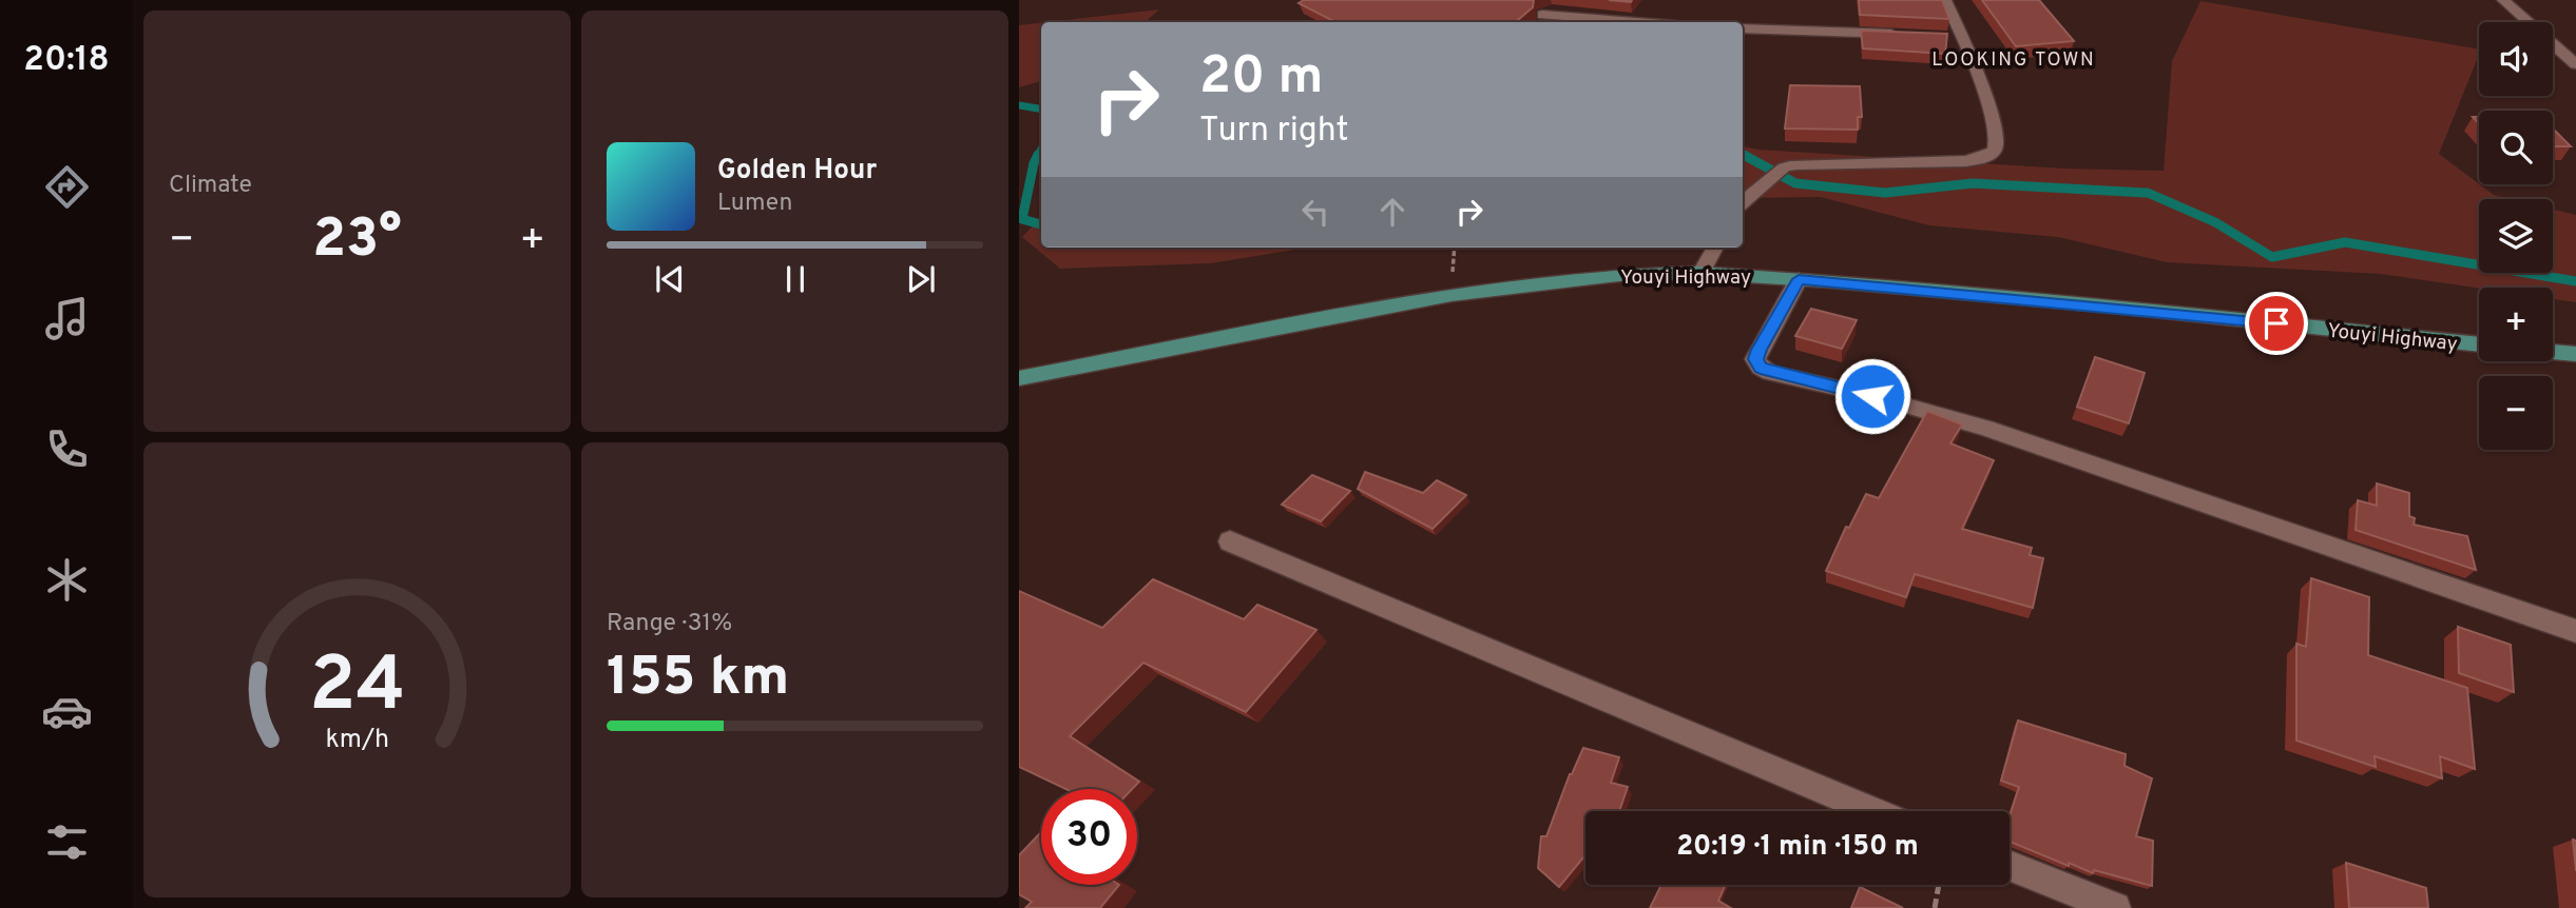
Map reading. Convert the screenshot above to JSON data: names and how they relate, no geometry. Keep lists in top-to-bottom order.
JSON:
{
  "streets": {
    "main road": ["Youyi Highway"]
  },
  "districts": ["LOOKING TOWN"],
  "page": {
    "tabs": "20:18",
    "tile": [
      "Climate",
      ["Range · 31%", "155 km"]
    ],
    "map_buttons": ["+", "−"],
    "turn": ["20 m", "Turn right"],
    "song": ["Golden Hour", "Lumen"],
    "heat": ["−", "23°", "+"],
    "limit": "30",
    "trip": "20:19 · 1 min · 150 m",
    "gauge": ["24", "km/h"]
  }
}
